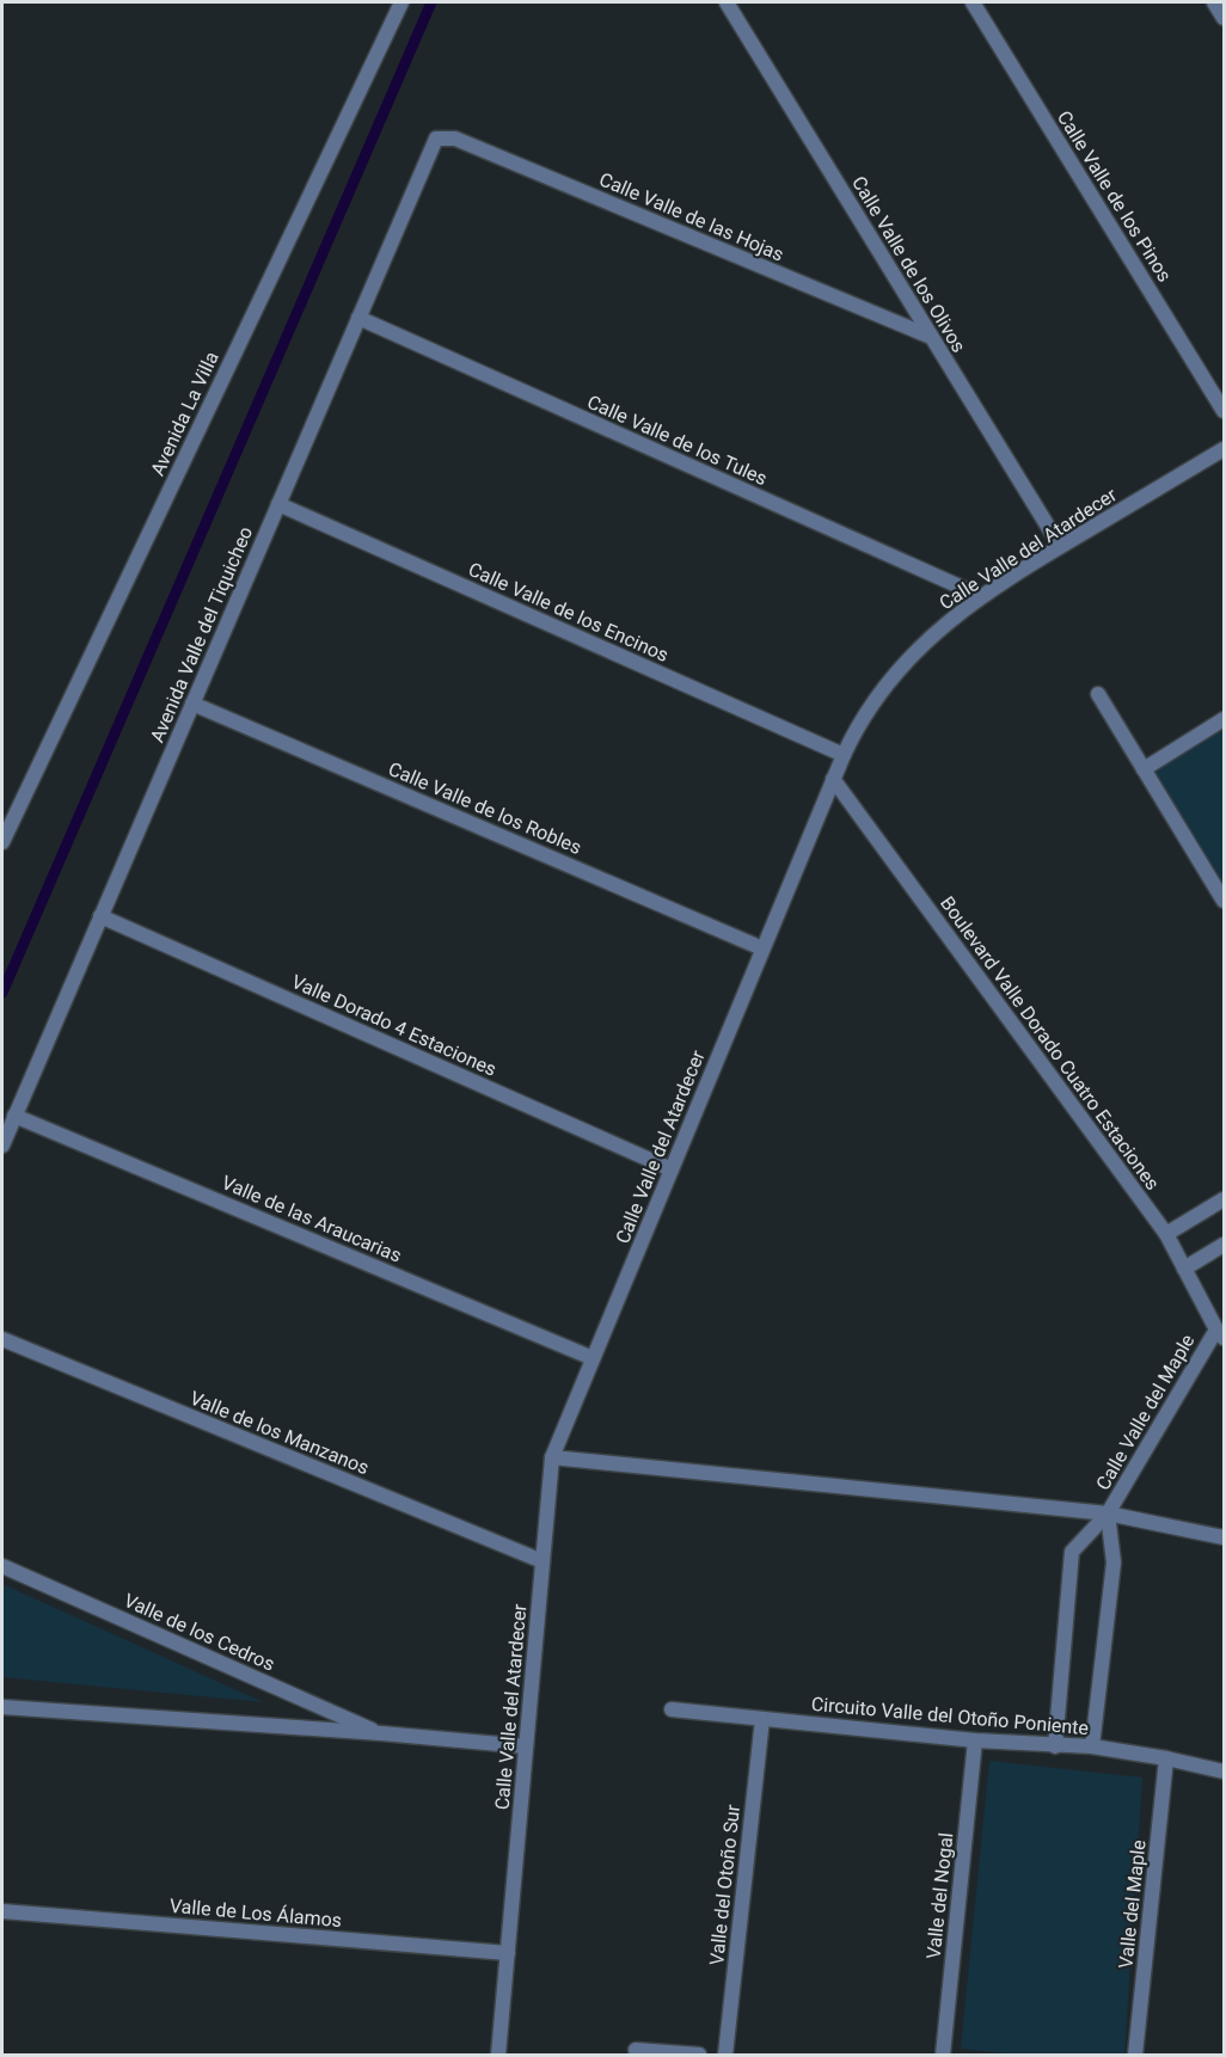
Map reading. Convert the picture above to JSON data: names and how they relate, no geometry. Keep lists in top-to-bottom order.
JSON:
{
  "streets": {
    "street": [
      "Calle Valle de los Pinos",
      "Calle Valle de las Hojas",
      "Calle Valle de los Olivos",
      "Avenida La Villa",
      "Calle Valle de los Tules",
      "Calle Valle del Atardecer",
      "Calle Valle de los Encinos",
      "Avenida Valle del Tiquicheo",
      "Calle Valle de los Robles",
      "Valle Dorado 4 Estaciones",
      "Boulevard Valle Dorado Cuatro Estaciones",
      "Valle de las Araucarias",
      "Calle Valle del Maple",
      "Valle de los Manzanos",
      "Valle de los Cedros",
      "Circuito Valle del Otoño Poniente",
      "Valle del Otoño Sur",
      "Valle del Nogal",
      "Valle del Maple",
      "Valle de Los Álamos"
    ]
  },
  "crossings": [
    ["Calle Valle de las Hojas", "Calle Valle de los Olivos"],
    ["Calle Valle de las Hojas", "Avenida Valle del Tiquicheo"],
    ["Calle Valle de los Olivos", "Calle Valle del Atardecer"],
    ["Calle Valle de los Tules", "Calle Valle del Atardecer"],
    ["Calle Valle de los Tules", "Avenida Valle del Tiquicheo"],
    ["Calle Valle del Atardecer", "Calle Valle de los Encinos"],
    ["Calle Valle del Atardecer", "Calle Valle de los Robles"],
    ["Calle Valle del Atardecer", "Valle Dorado 4 Estaciones"],
    ["Calle Valle del Atardecer", "Boulevard Valle Dorado Cuatro Estaciones"],
    ["Calle Valle del Atardecer", "Valle de las Araucarias"],
    ["Calle Valle del Atardecer", "Valle de los Manzanos"],
    ["Calle Valle del Atardecer", "Valle de los Cedros"],
    ["Calle Valle del Atardecer", "Valle de Los Álamos"],
    ["Calle Valle de los Encinos", "Avenida Valle del Tiquicheo"],
    ["Avenida Valle del Tiquicheo", "Calle Valle de los Robles"],
    ["Avenida Valle del Tiquicheo", "Valle Dorado 4 Estaciones"],
    ["Avenida Valle del Tiquicheo", "Valle de las Araucarias"],
    ["Boulevard Valle Dorado Cuatro Estaciones", "Calle Valle del Maple"],
    ["Calle Valle del Maple", "Circuito Valle del Otoño Poniente"],
    ["Circuito Valle del Otoño Poniente", "Valle del Otoño Sur"],
    ["Circuito Valle del Otoño Poniente", "Valle del Nogal"],
    ["Circuito Valle del Otoño Poniente", "Valle del Maple"]
  ]
}
